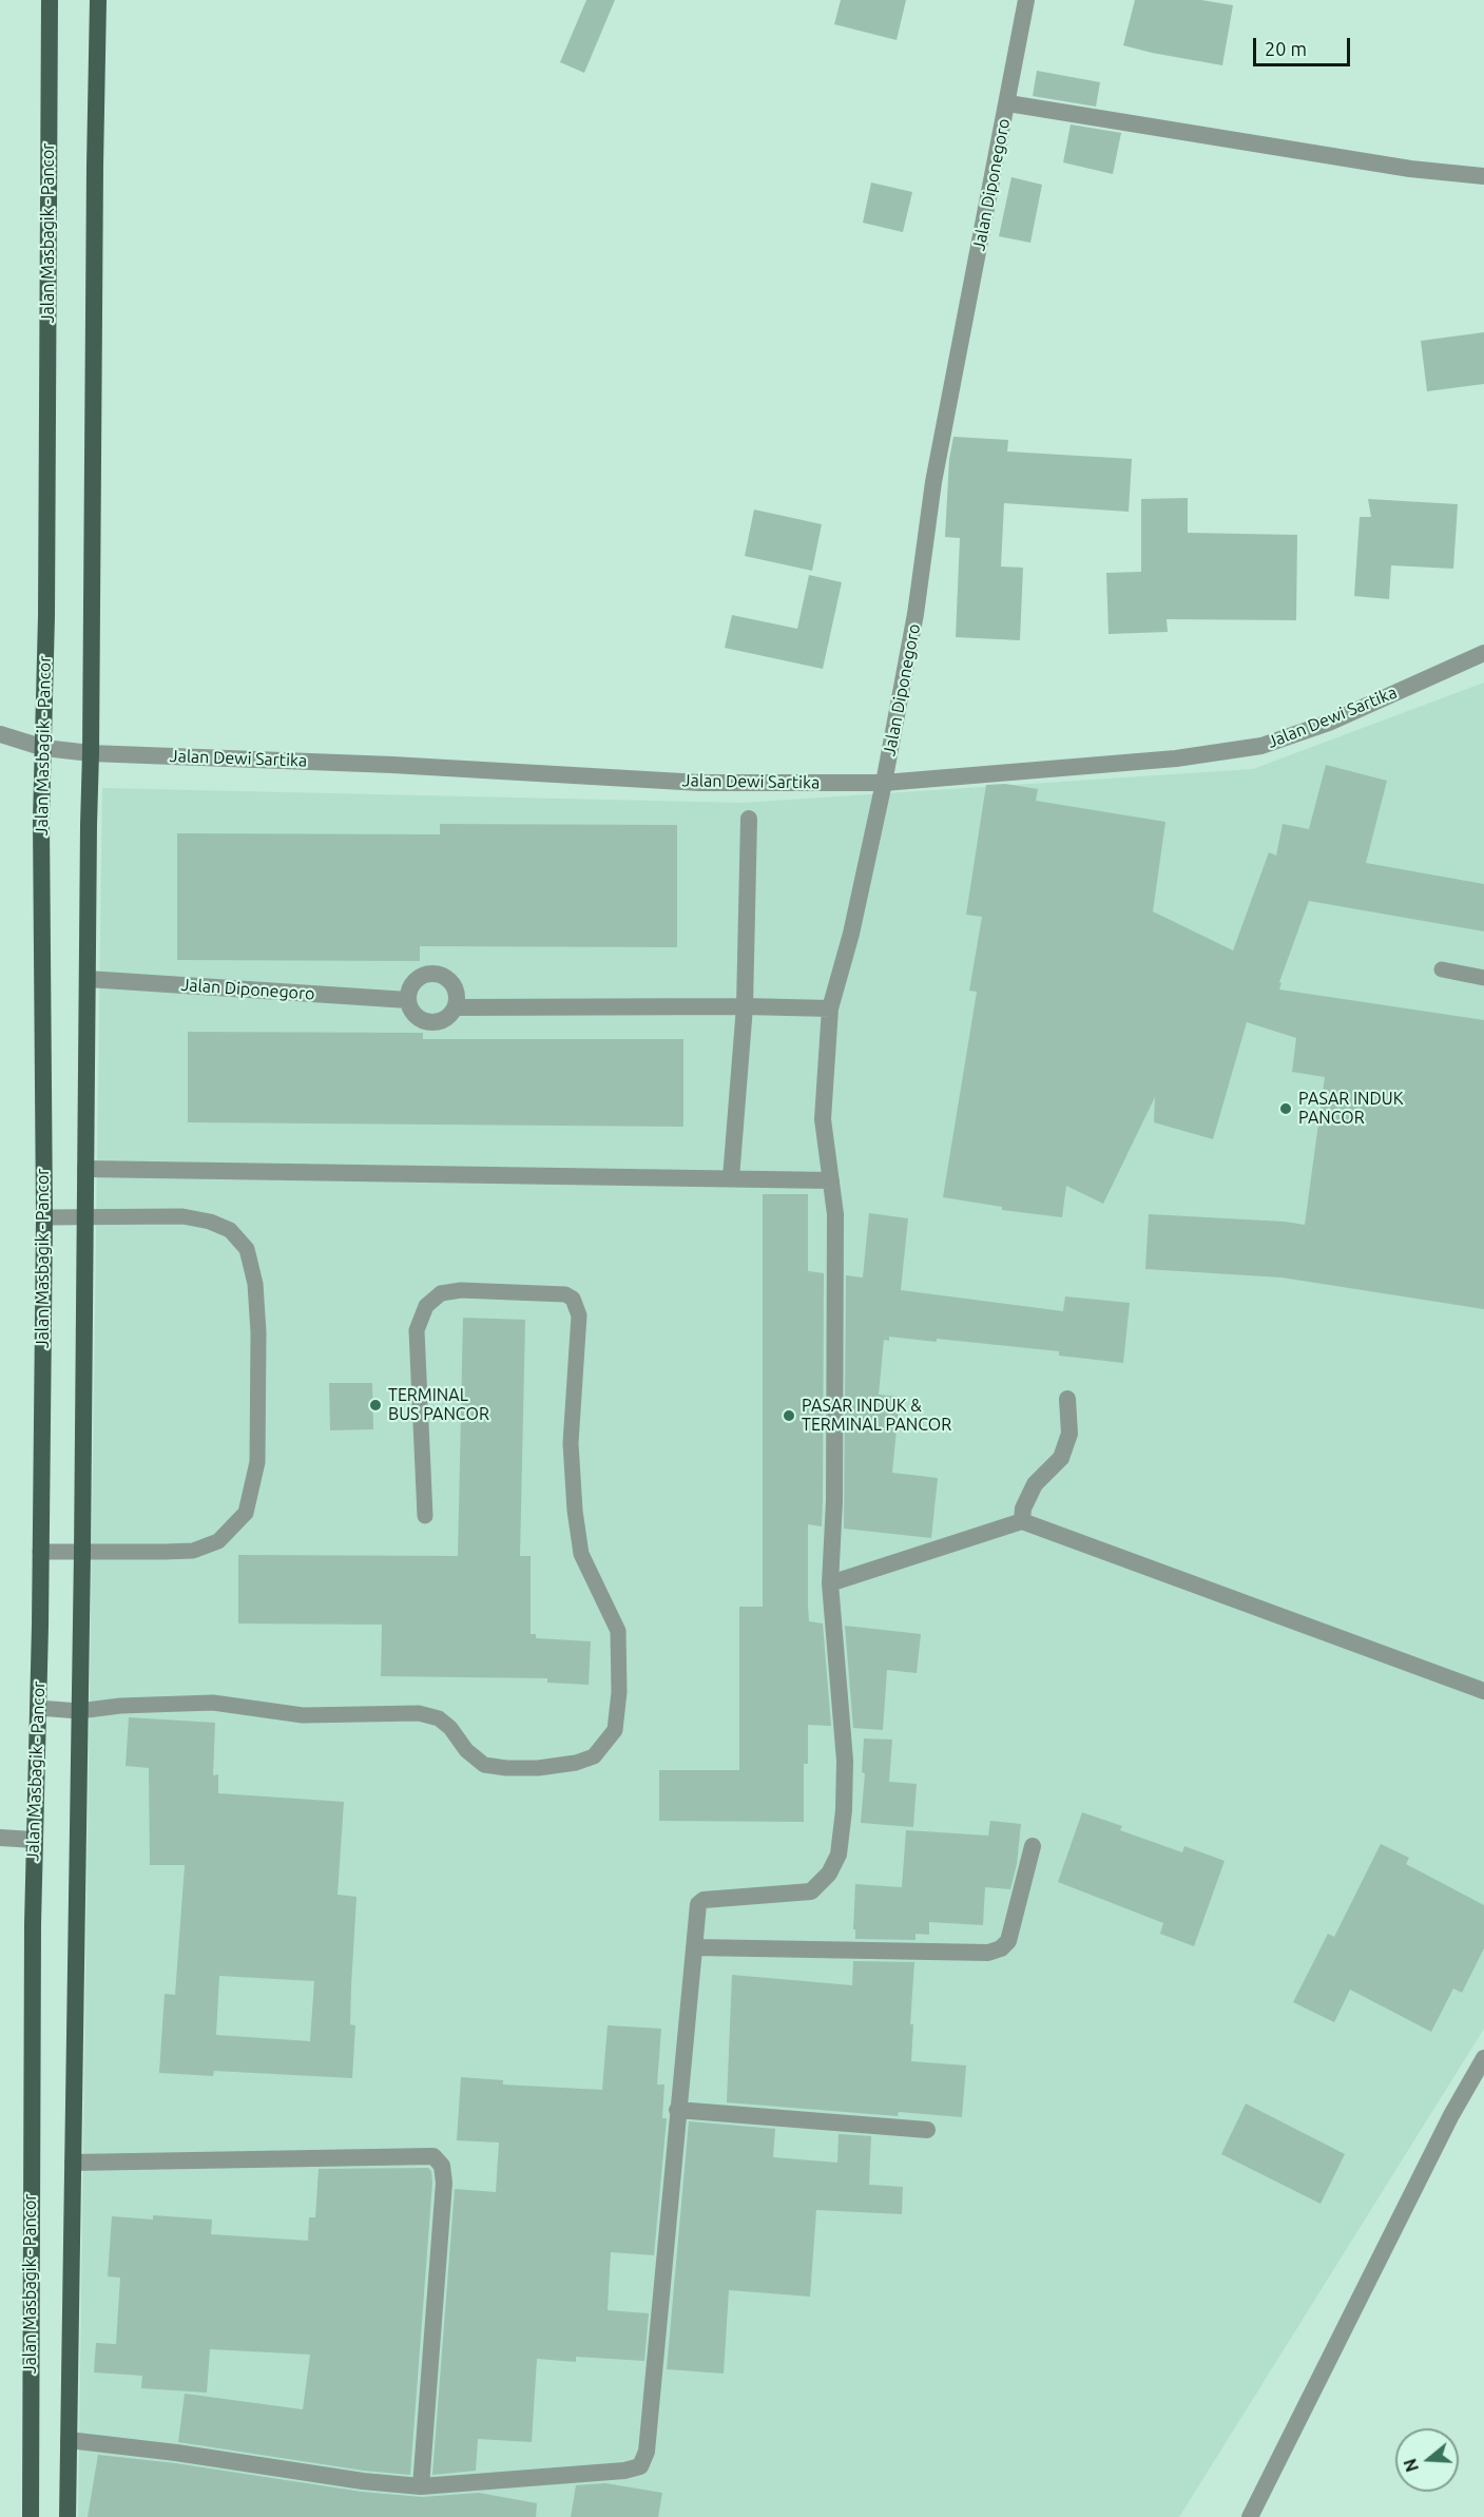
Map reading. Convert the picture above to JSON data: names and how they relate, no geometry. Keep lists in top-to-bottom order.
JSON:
{
  "streets": {
    "main road": ["Jalan Masbagik - Pancor"],
    "street": ["Jalan Diponegoro", "Jalan Dewi Sartika"]
  },
  "crossings": [
    ["Jalan Diponegoro", "Jalan Dewi Sartika"],
    ["Jalan Masbagik - Pancor", "Jalan Dewi Sartika"]
  ],
  "places": ["PASAR INDUK PANCOR", "TERMINAL BUS PANCOR", "PASAR INDUK & TERMINAL PANCOR"],
  "scale_bar": "20 m",
  "north": "left"
}
